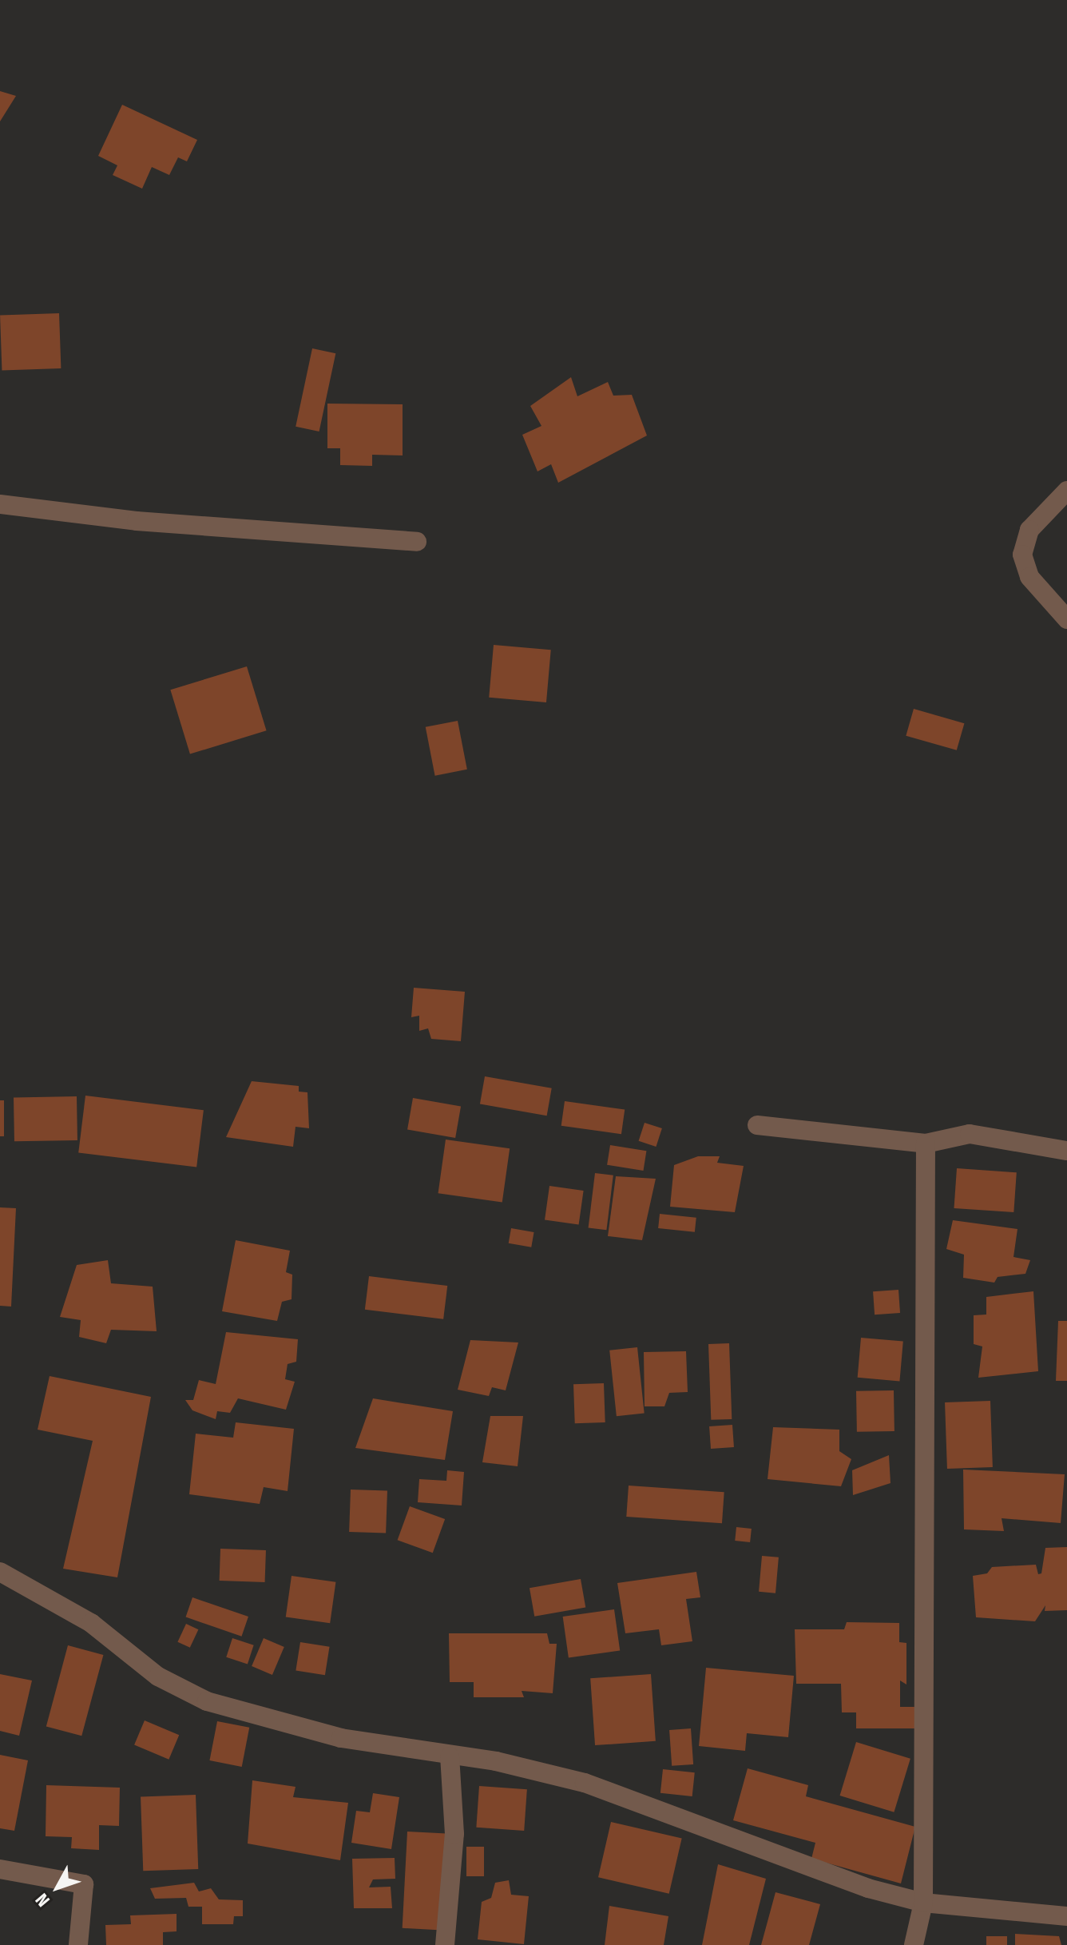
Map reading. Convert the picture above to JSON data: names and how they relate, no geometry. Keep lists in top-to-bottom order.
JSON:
{
  "north": "bottom left"
}
